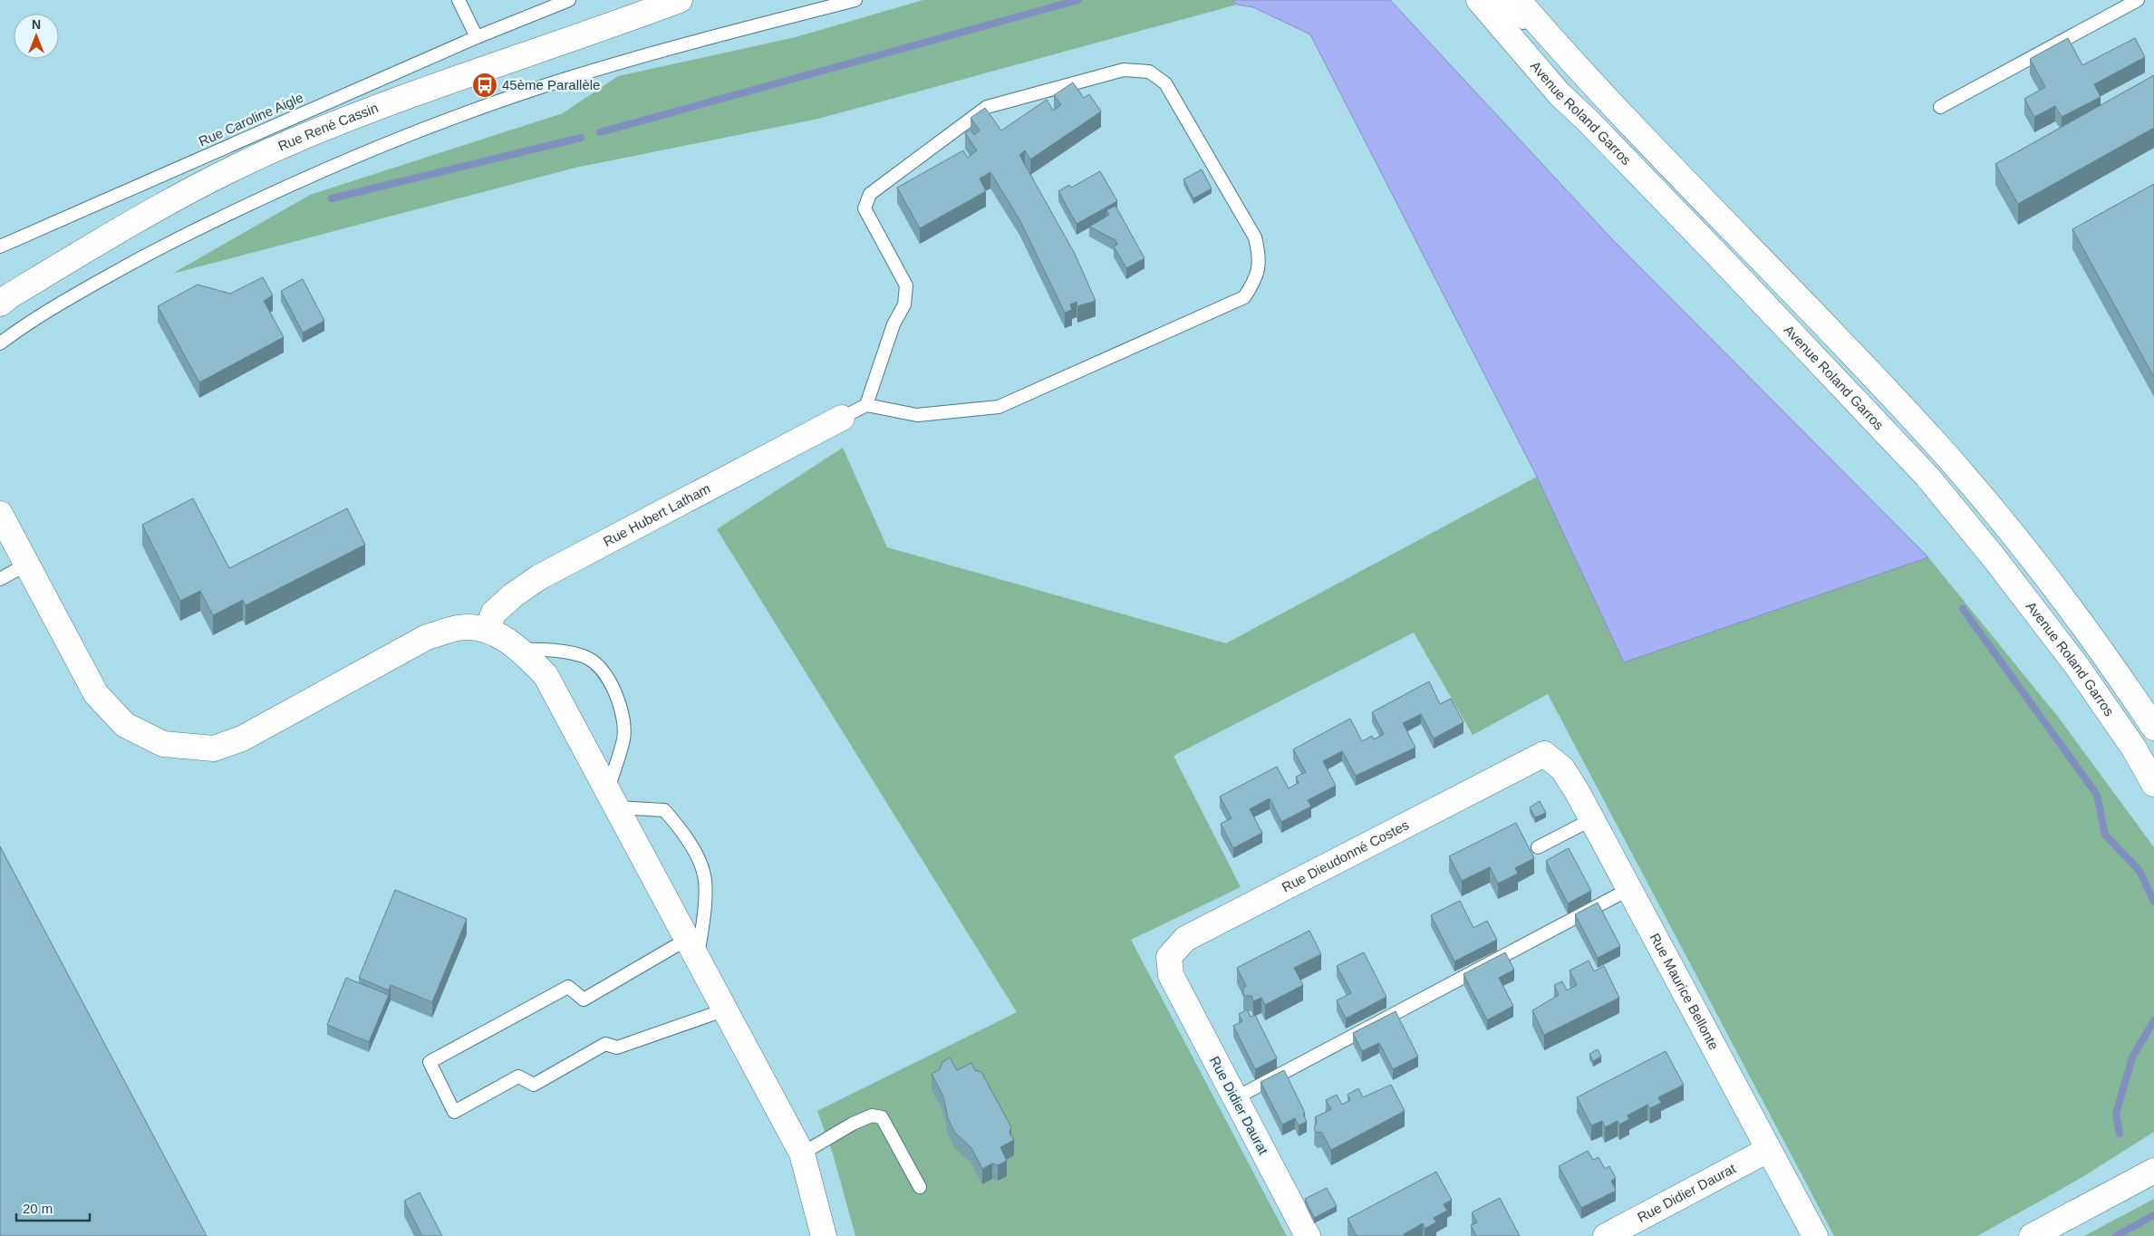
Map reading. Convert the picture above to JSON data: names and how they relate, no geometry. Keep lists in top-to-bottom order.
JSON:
{
  "streets": {
    "street": [
      "Avenue Roland Garros",
      "Rue René Cassin",
      "Rue Hubert Latham",
      "Rue Dieudonné Costes",
      "Rue Maurice Bellonte",
      "Rue Didier Daurat"
    ],
    "lane": ["Rue Caroline Aigle"]
  },
  "crossings": [
    ["Rue Dieudonné Costes", "Rue Maurice Bellonte"],
    ["Rue Dieudonné Costes", "Rue Didier Daurat"],
    ["Rue Maurice Bellonte", "Rue Didier Daurat"]
  ],
  "places": {
    "bus stop": ["45ème Parallèle"]
  },
  "scale_bar": "20 m",
  "north": "top"
}
